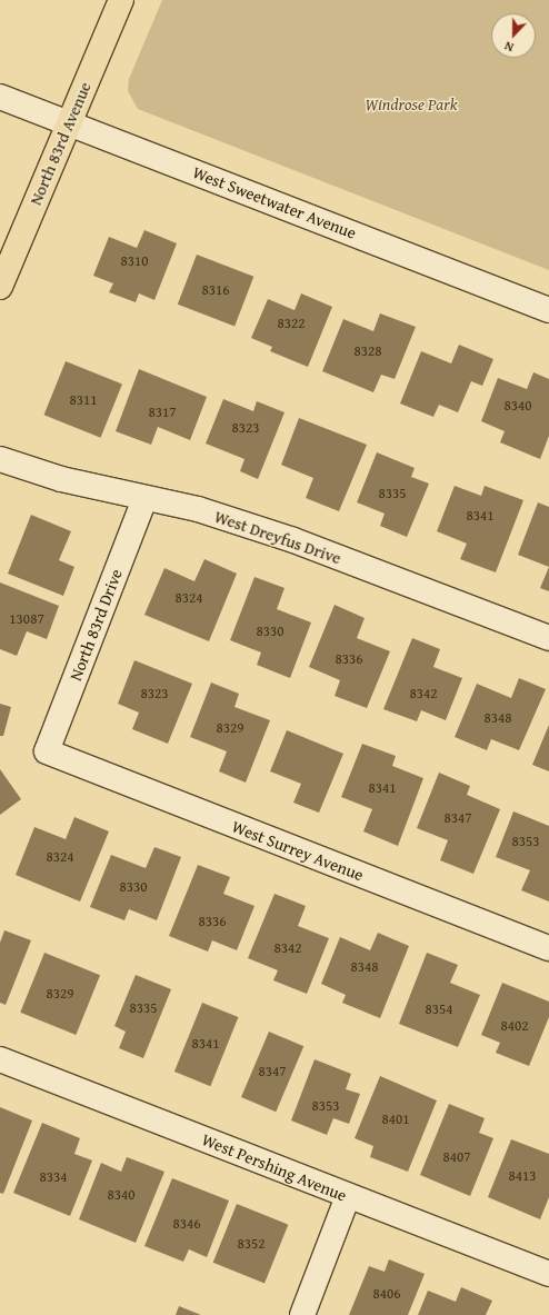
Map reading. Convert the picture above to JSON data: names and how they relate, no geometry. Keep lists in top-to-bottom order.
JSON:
{
  "streets": {
    "main road": ["North 83rd Avenue"],
    "street": [
      "West Sweetwater Avenue",
      "West Dreyfus Drive",
      "North 83rd Drive",
      "West Surrey Avenue",
      "West Pershing Avenue"
    ]
  },
  "crossings": [
    ["North 83rd Avenue", "West Sweetwater Avenue"],
    ["West Dreyfus Drive", "North 83rd Drive"],
    ["North 83rd Drive", "West Surrey Avenue"]
  ],
  "parks": ["Windrose Park"],
  "house_numbers": [
    "8310",
    "8316",
    "8322",
    "8328",
    "8311",
    "8340",
    "8317",
    "8323",
    "8335",
    "8341",
    "8324",
    "13087",
    "8330",
    "8336",
    "8323",
    "8342",
    "8348",
    "8329",
    "8341",
    "8347",
    "8353",
    "8324",
    "8330",
    "8336",
    "8342",
    "8348",
    "8329",
    "8335",
    "8354",
    "8402",
    "8341",
    "8347",
    "8353",
    "8401",
    "8407",
    "8413",
    "8334",
    "8340",
    "8346",
    "8352",
    "8406"
  ],
  "north": "bottom"
}
